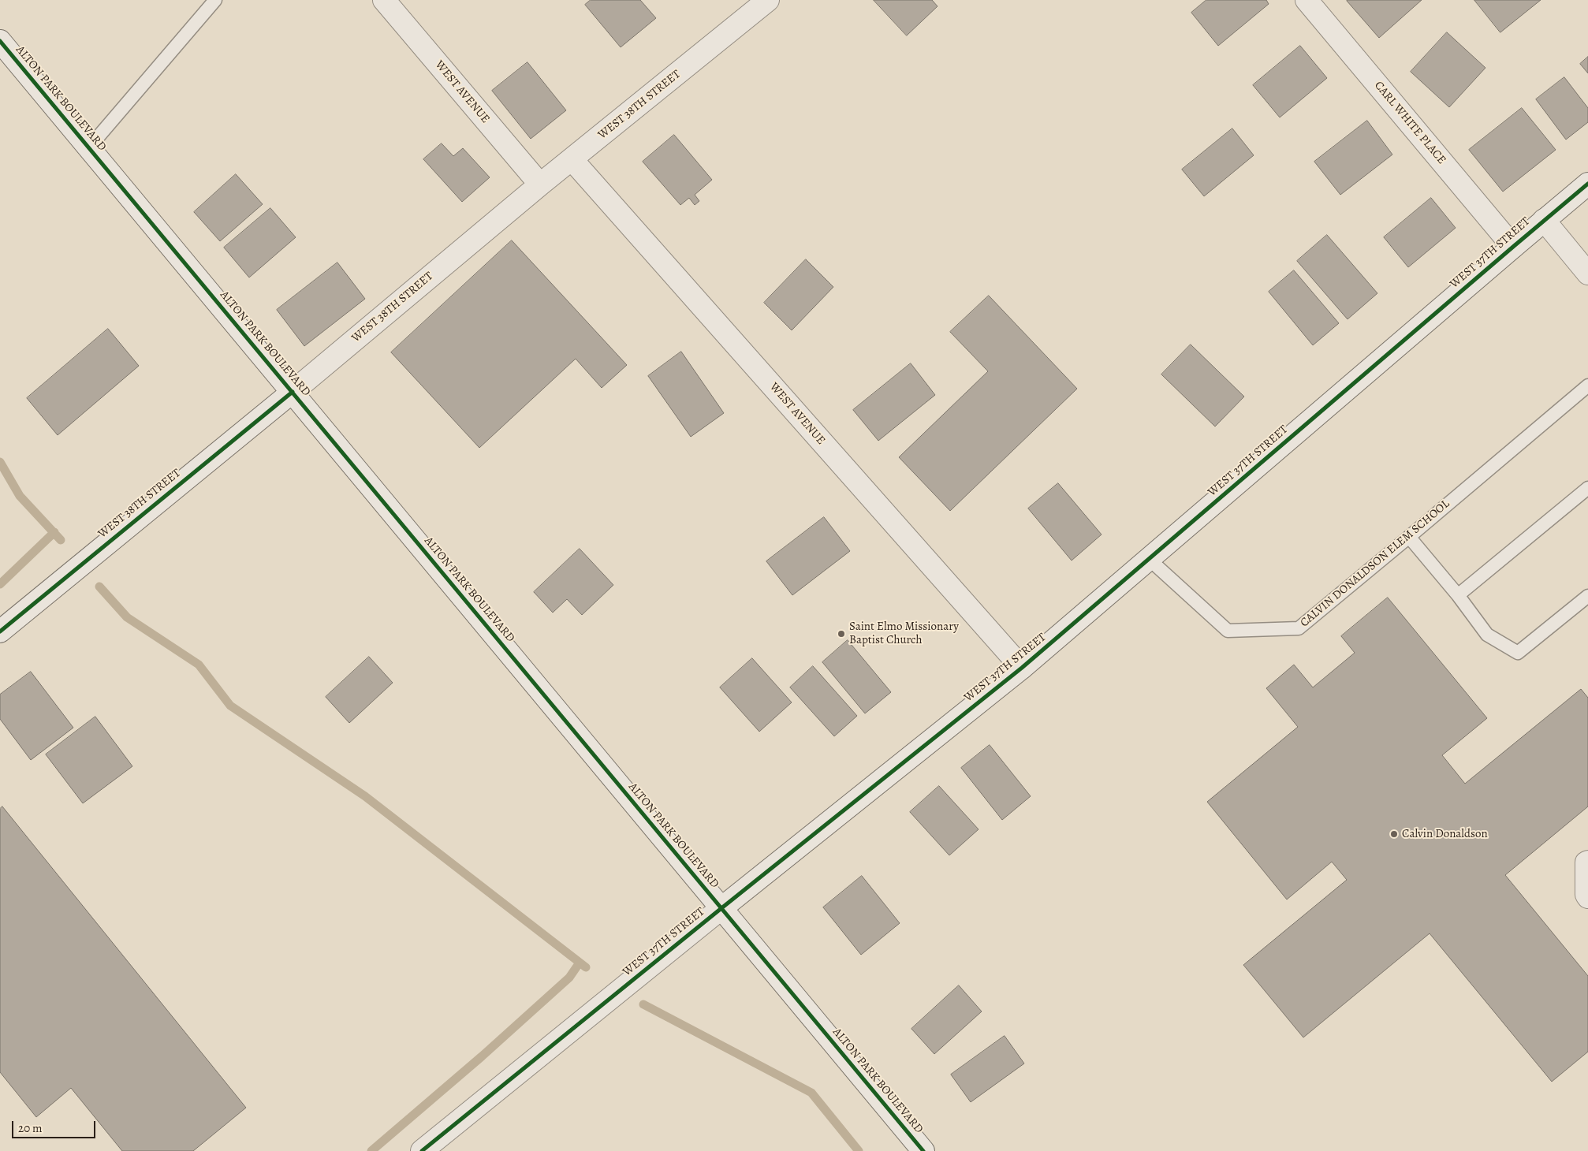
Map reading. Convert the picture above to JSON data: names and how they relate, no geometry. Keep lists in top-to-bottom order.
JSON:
{
  "streets": {
    "street": [
      "WEST AVENUE",
      "ALTON PARK BOULEVARD",
      "WEST 38TH STREET",
      "CARL WHITE PLACE",
      "WEST 37TH STREET"
    ],
    "lane": ["CALVIN DONALDSON ELEM SCHOOL"]
  },
  "crossings": [
    ["WEST AVENUE", "WEST 38TH STREET"],
    ["WEST AVENUE", "WEST 37TH STREET"],
    ["ALTON PARK BOULEVARD", "WEST 38TH STREET"],
    ["ALTON PARK BOULEVARD", "WEST 37TH STREET"],
    ["CARL WHITE PLACE", "WEST 37TH STREET"],
    ["WEST 37TH STREET", "CALVIN DONALDSON ELEM SCHOOL"]
  ],
  "places": ["Saint Elmo Missionary Baptist Church", "Calvin Donaldson"],
  "scale_bar": "20 m"
}
